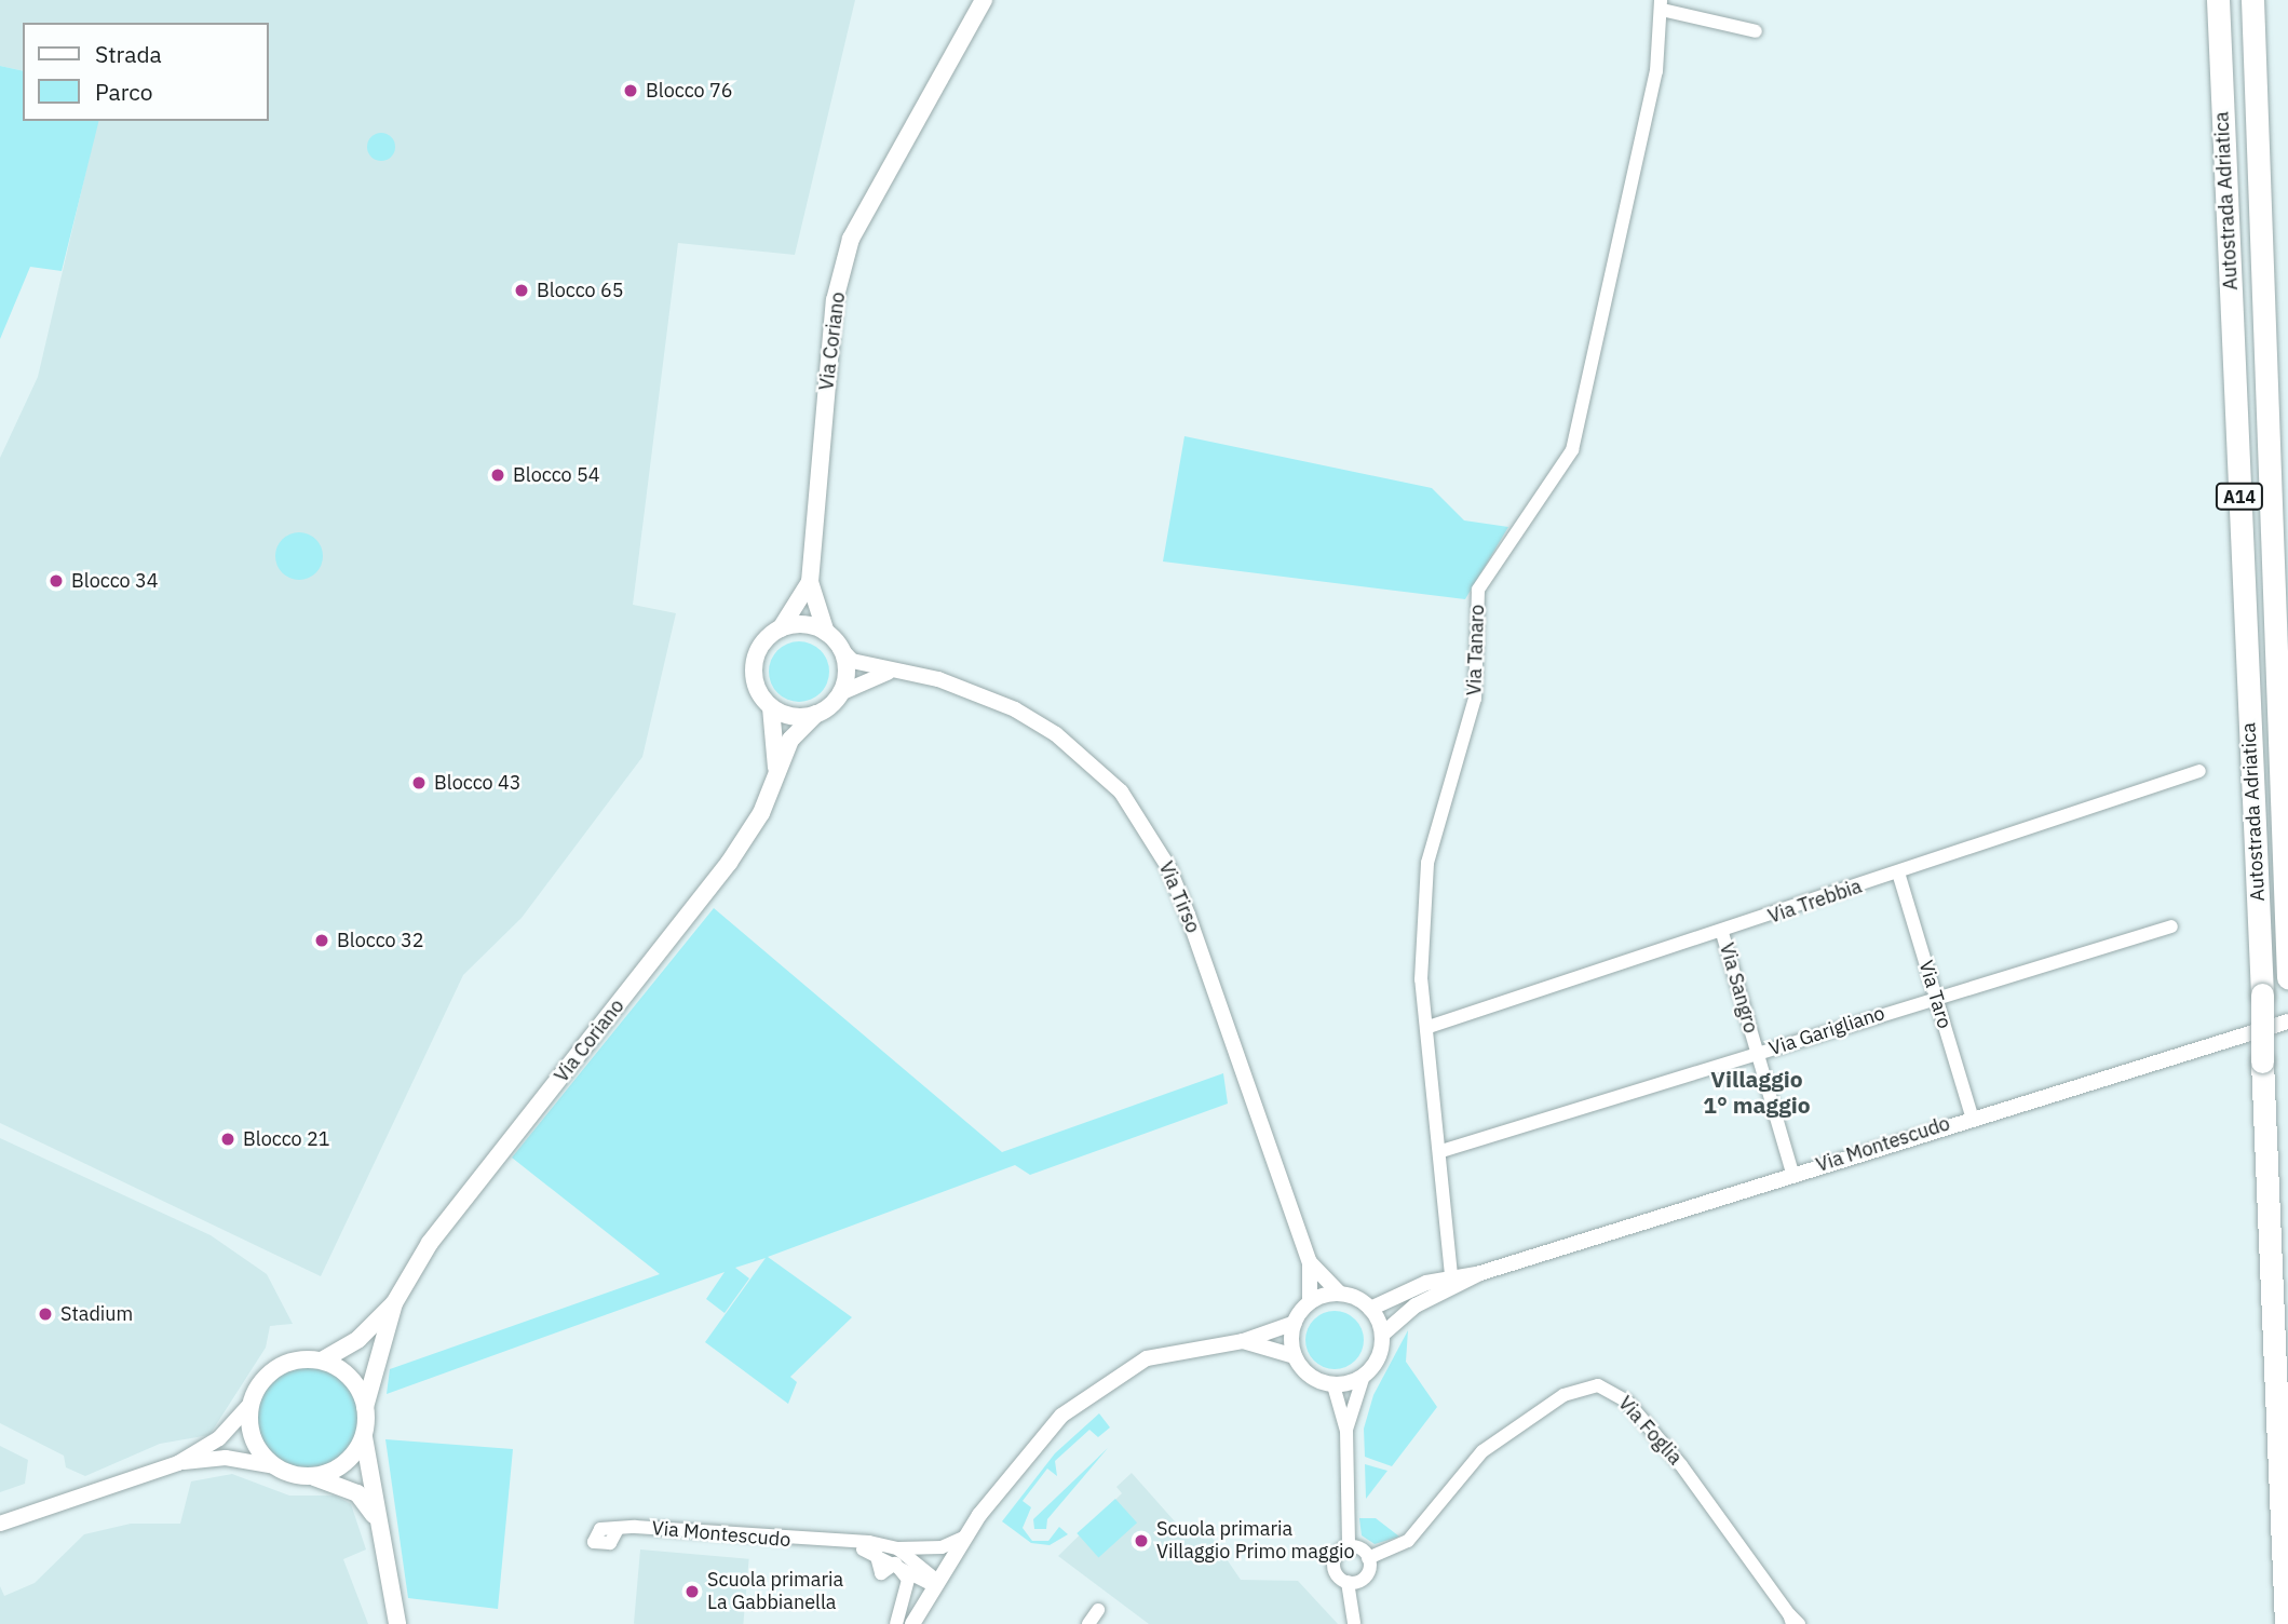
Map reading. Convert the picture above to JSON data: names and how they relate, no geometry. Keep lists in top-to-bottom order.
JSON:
{
  "streets": {
    "highway": ["Autostrada Adriatica", "A14"],
    "main road": ["Via Coriano"],
    "street": [
      "Via Tanaro",
      "Via Tirso",
      "Via Trebbia",
      "Via Sangro",
      "Via Taro",
      "Via Garigliano",
      "Via Montescudo",
      "Via Foglia"
    ]
  },
  "crossings": [
    ["Via Coriano", "Via Tirso"],
    ["Via Tanaro", "Via Trebbia"],
    ["Via Tanaro", "Via Garigliano"],
    ["Via Tanaro", "Via Montescudo"],
    ["Via Tirso", "Via Montescudo"],
    ["Via Trebbia", "Via Sangro"],
    ["Via Trebbia", "Via Taro"],
    ["Via Sangro", "Via Garigliano"],
    ["Via Sangro", "Via Montescudo"],
    ["Via Taro", "Via Garigliano"],
    ["Via Taro", "Via Montescudo"]
  ],
  "districts": ["Villaggio 1° maggio"],
  "places": [
    "Blocco 76",
    "Blocco 65",
    "Blocco 54",
    "Blocco 34",
    "Blocco 43",
    "Blocco 32",
    "Blocco 21",
    "Stadium",
    "Scuola primaria Villaggio Primo maggio",
    "Scuola primaria La Gabbianella"
  ],
  "legend": ["Strada", "Parco"]
}
